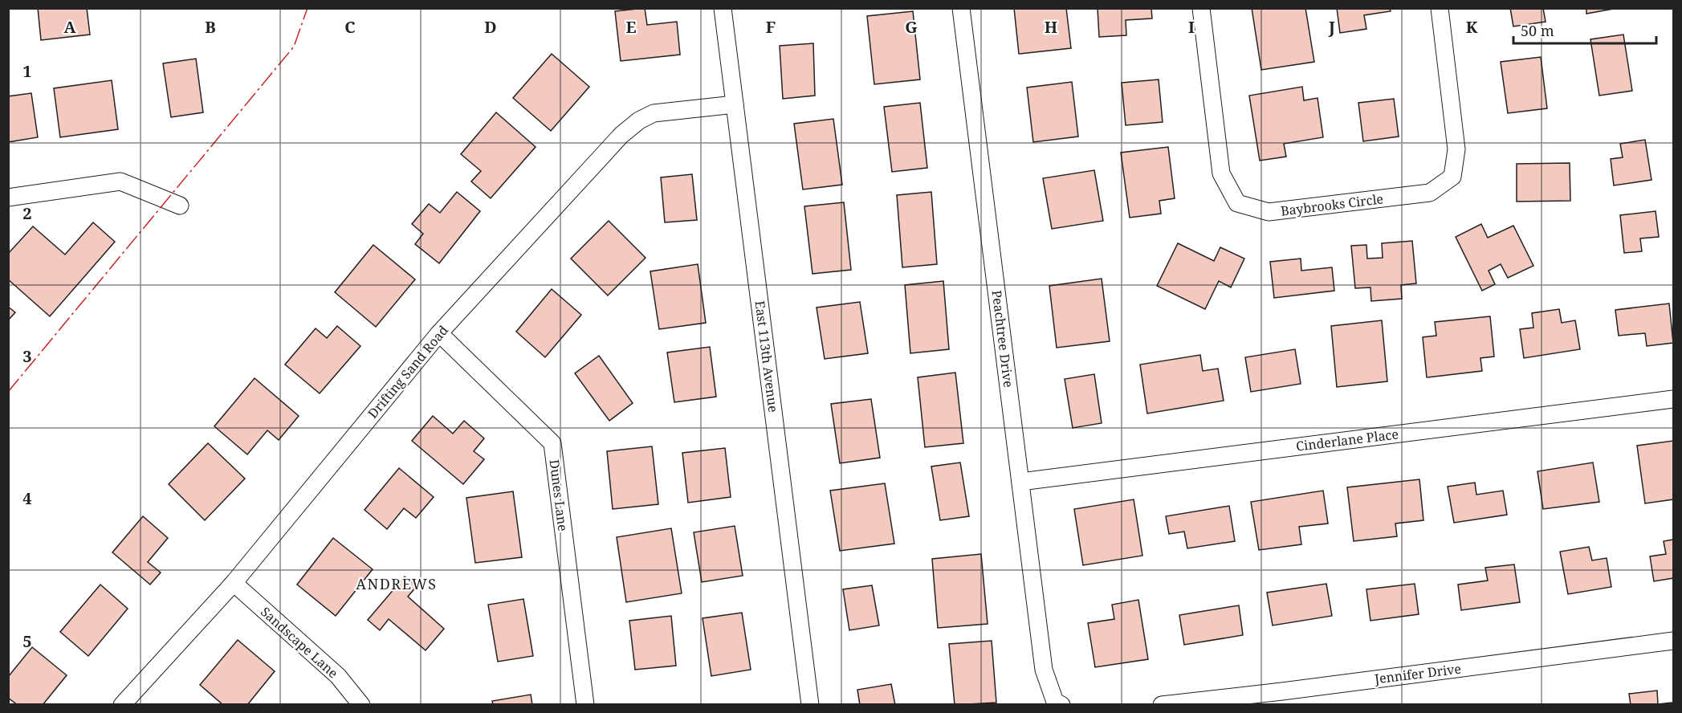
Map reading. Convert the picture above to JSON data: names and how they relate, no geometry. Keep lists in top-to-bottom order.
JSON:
{
  "streets": {
    "street": [
      "Baybrooks Circle",
      "Peachtree Drive",
      "East 113th Avenue",
      "Drifting Sand Road",
      "Cinderlane Place",
      "Dunes Lane",
      "Sandscape Lane",
      "Jennifer Drive"
    ]
  },
  "crossings": [
    ["Peachtree Drive", "Cinderlane Place"],
    ["East 113th Avenue", "Drifting Sand Road"],
    ["Drifting Sand Road", "Dunes Lane"],
    ["Drifting Sand Road", "Sandscape Lane"]
  ],
  "districts": ["ANDREWS"],
  "scale_bar": "50 m",
  "grid": {
    "columns": [
      "A",
      "B",
      "C",
      "D",
      "E",
      "F",
      "G",
      "H",
      "I",
      "J",
      "K"
    ],
    "rows": [
      "1",
      "2",
      "3",
      "4",
      "5"
    ]
  }
}
